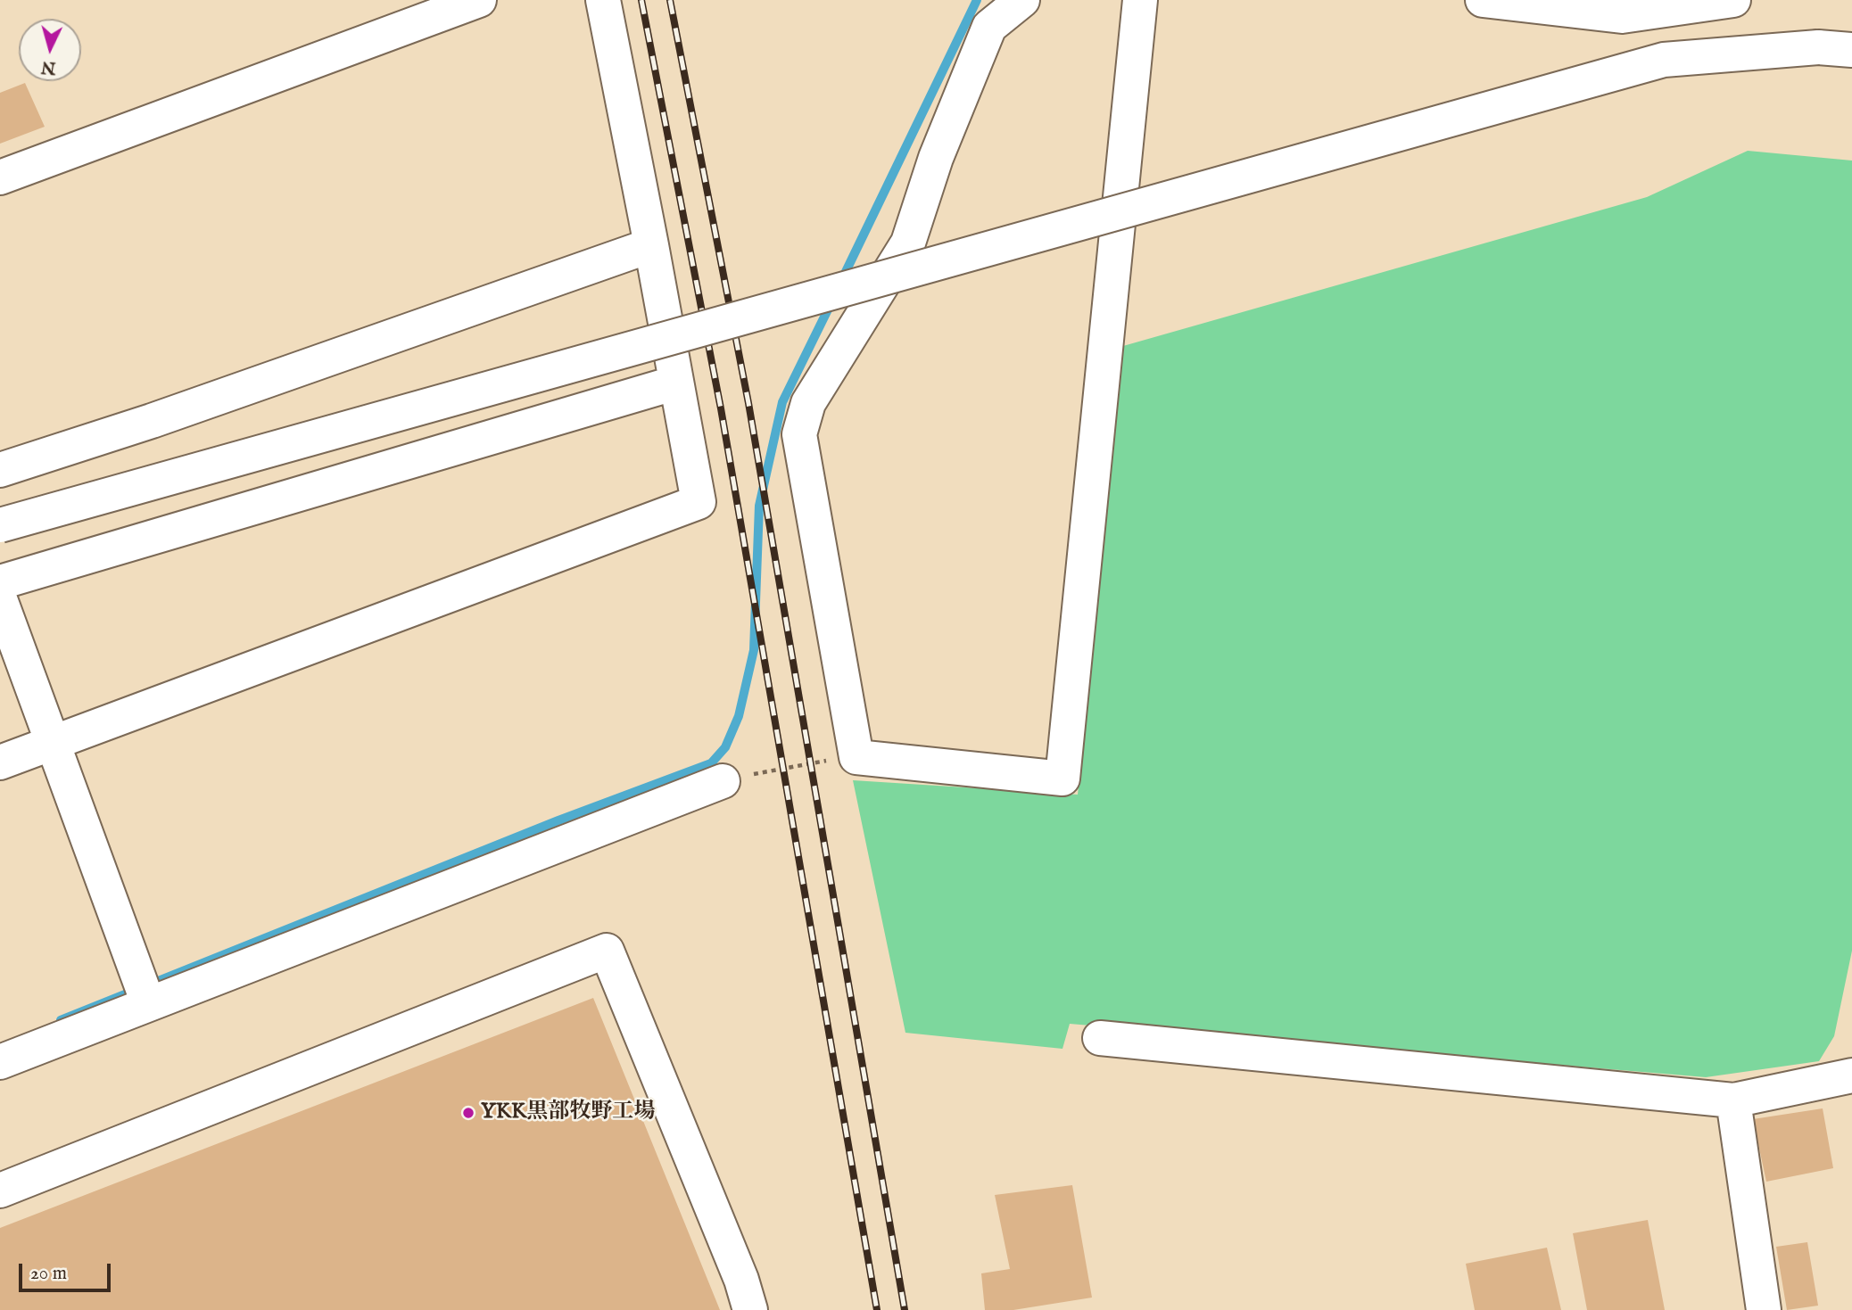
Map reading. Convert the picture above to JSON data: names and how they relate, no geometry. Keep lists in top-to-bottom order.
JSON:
{
  "places": ["YKK黒部牧野工場"],
  "scale_bar": "20 m",
  "north": "bottom"
}
